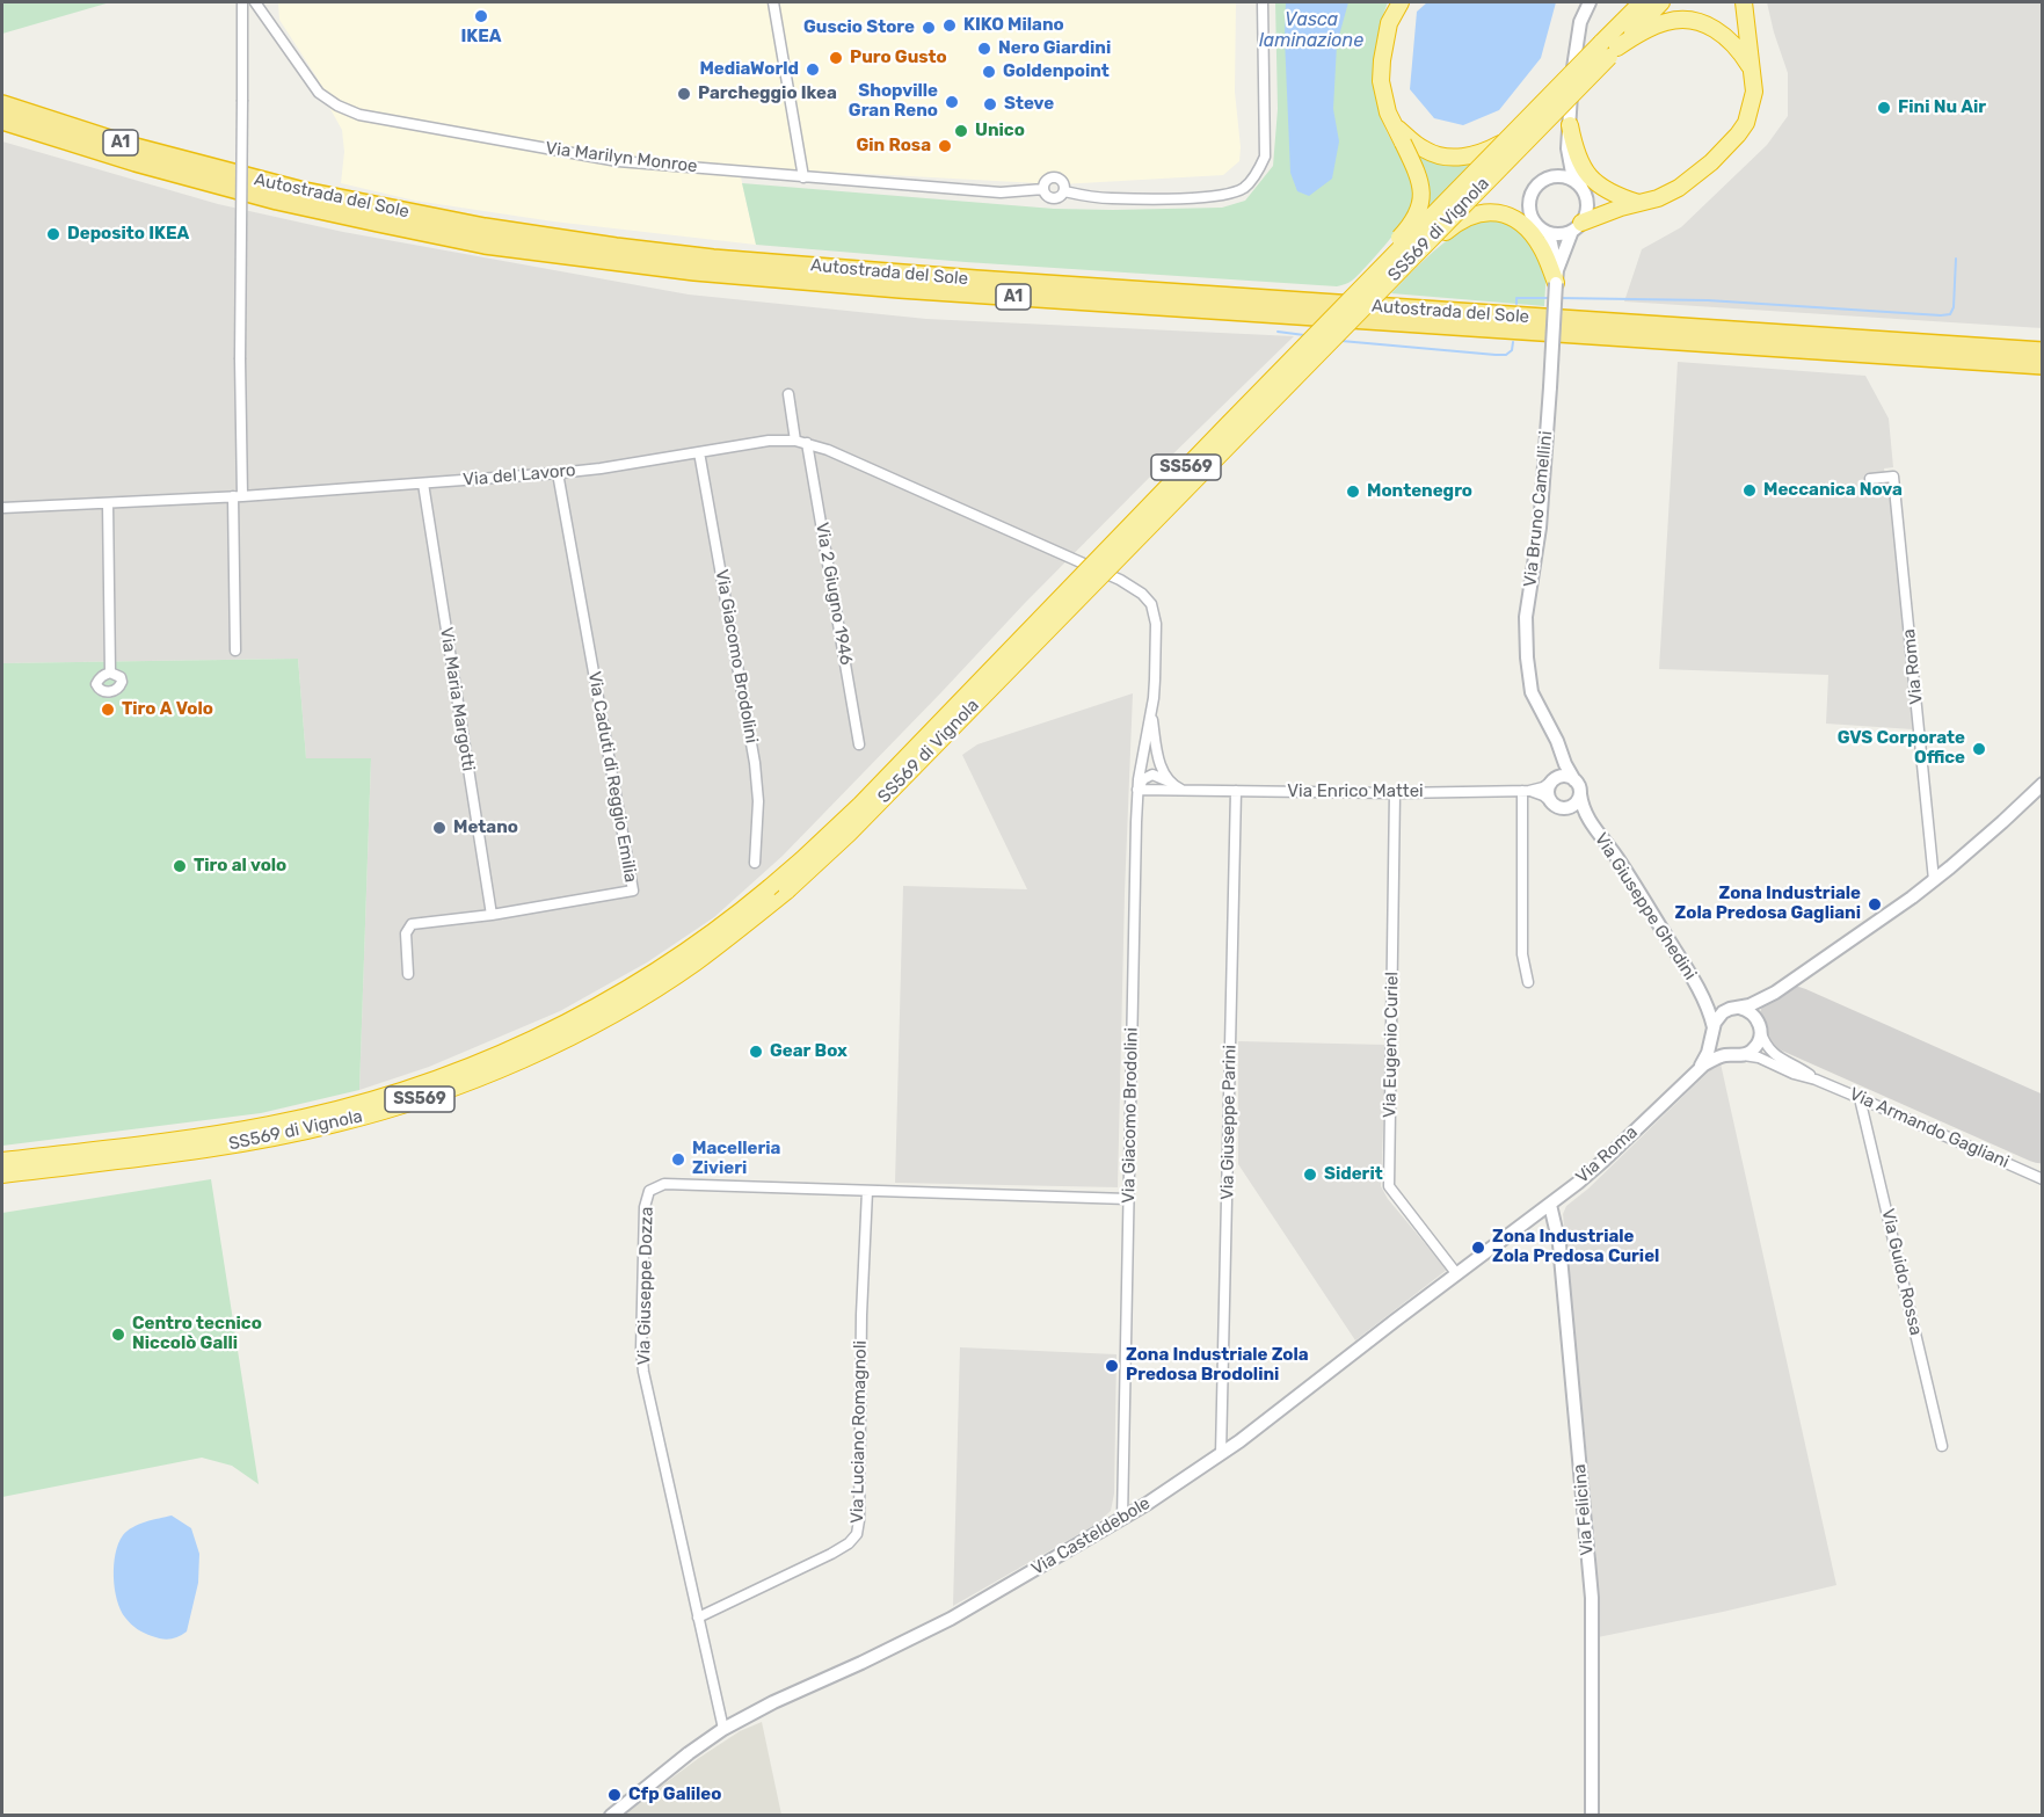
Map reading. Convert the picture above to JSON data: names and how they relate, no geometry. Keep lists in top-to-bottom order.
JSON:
{
  "streets": {
    "highway": [
      "A1",
      "Autostrada del Sole",
      "SS569 di Vignola",
      "SS569"
    ],
    "street": [
      "Via Marilyn Monroe",
      "Via del Lavoro",
      "Via Bruno Camellini",
      "Via 2 Giugno 1946",
      "Via Giacomo Brodolini",
      "Via Roma",
      "Via Maria Margotti",
      "Via Caduti di Reggio Emilia",
      "Via Enrico Mattei",
      "Via Giuseppe Ghedini",
      "Via Eugenio Curiel",
      "Via Giuseppe Parini",
      "Via Armando Gagliani",
      "Via Guido Rossa",
      "Via Giuseppe Dozza",
      "Via Luciano Romagnoli",
      "Via Felicina",
      "Via Casteldebole"
    ]
  },
  "crossings": [
    ["Via del Lavoro", "Via 2 Giugno 1946"],
    ["Via del Lavoro", "Via Giacomo Brodolini"],
    ["Via del Lavoro", "Via Maria Margotti"],
    ["Via del Lavoro", "Via Caduti di Reggio Emilia"],
    ["Via Bruno Camellini", "Via Enrico Mattei"],
    ["Via Bruno Camellini", "Via Giuseppe Ghedini"],
    ["Via Giacomo Brodolini", "Via Enrico Mattei"],
    ["Via Giacomo Brodolini", "Via Giuseppe Dozza"],
    ["Via Giacomo Brodolini", "Via Casteldebole"],
    ["Via Roma", "Via Giuseppe Ghedini"],
    ["Via Roma", "Via Armando Gagliani"],
    ["Via Roma", "Via Felicina"],
    ["Via Roma", "Via Casteldebole"],
    ["Via Maria Margotti", "Via Caduti di Reggio Emilia"],
    ["Via Enrico Mattei", "Via Giuseppe Ghedini"],
    ["Via Enrico Mattei", "Via Eugenio Curiel"],
    ["Via Enrico Mattei", "Via Giuseppe Parini"],
    ["Via Giuseppe Ghedini", "Via Armando Gagliani"],
    ["Via Eugenio Curiel", "Via Casteldebole"],
    ["Via Giuseppe Parini", "Via Casteldebole"],
    ["Via Armando Gagliani", "Via Guido Rossa"],
    ["Via Giuseppe Dozza", "Via Luciano Romagnoli"],
    ["Via Giuseppe Dozza", "Via Casteldebole"],
    ["Via Felicina", "Via Casteldebole"]
  ],
  "water": ["Vasca laminazione"],
  "places": [
    "IKEA",
    "KIKO Milano",
    "Guscio Store",
    "Nero Giardini",
    "Puro Gusto",
    "MediaWorld",
    "Goldenpoint",
    "Parcheggio Ikea",
    "Shopville Gran Reno",
    "Steve",
    "Fini Nu Air",
    "Unico",
    "Gin Rosa",
    "Deposito IKEA",
    "Meccanica Nova",
    "Montenegro",
    "Tiro A Volo",
    "GVS Corporate Office",
    "Metano",
    "Tiro al volo",
    "Zona Industriale Zola Predosa Gagliani",
    "Gear Box",
    "Macelleria Zivieri",
    "Siderit",
    "Zona Industriale Zola Predosa Curiel",
    "Centro tecnico Niccolò Galli",
    "Zona Industriale Zola Predosa Brodolini",
    "Cfp Galileo"
  ]
}
